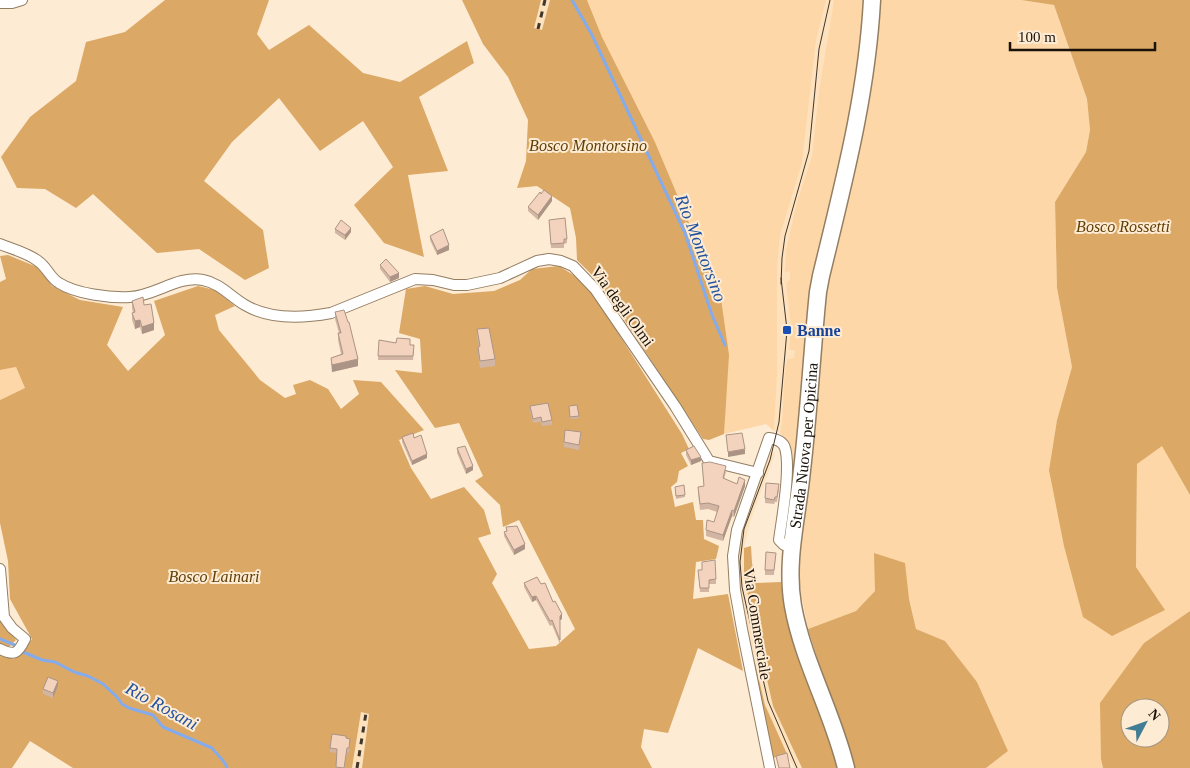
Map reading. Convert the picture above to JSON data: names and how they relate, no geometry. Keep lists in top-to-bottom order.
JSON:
{
  "streets": {
    "main road": ["Strada Nuova per Opicina"],
    "street": ["Via degli Olmi", "Via Commerciale"]
  },
  "crossings": [
    ["Via degli Olmi", "Via Commerciale"],
    ["Strada Nuova per Opicina", "Via Commerciale"]
  ],
  "water": ["Rio Montorsino", "Rio Rosani"],
  "parks": ["Bosco Montorsino", "Bosco Rossetti", "Bosco Lainari"],
  "places": {
    "transit": ["Banne"]
  },
  "scale_bar": "100 m",
  "north": "top right"
}
